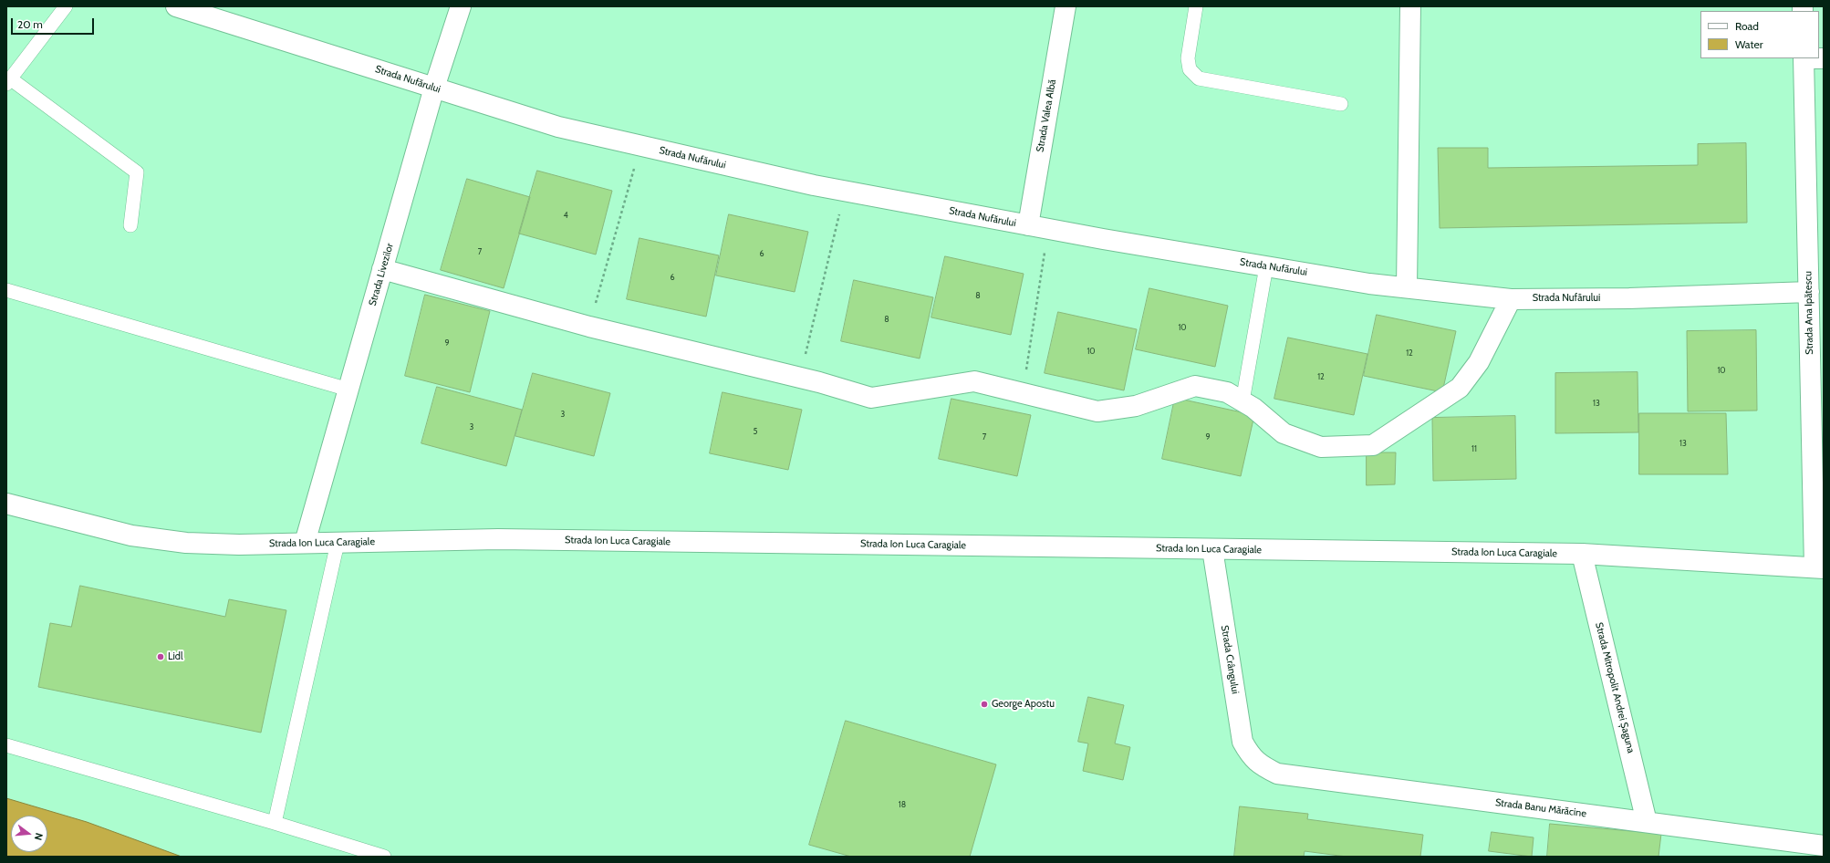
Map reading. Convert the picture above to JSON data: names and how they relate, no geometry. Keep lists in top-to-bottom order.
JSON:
{
  "streets": {
    "street": [
      "Strada Nufărului",
      "Strada Valea Albă",
      "Strada Livezilor",
      "Strada Ana Ipătescu",
      "Strada Ion Luca Caragiale",
      "Strada Crângului",
      "Strada Mitropolit Andrei Șaguna",
      "Strada Banu Mărăcine"
    ]
  },
  "crossings": [
    ["Strada Nufărului", "Strada Valea Albă"],
    ["Strada Nufărului", "Strada Livezilor"],
    ["Strada Nufărului", "Strada Ana Ipătescu"],
    ["Strada Livezilor", "Strada Ion Luca Caragiale"],
    ["Strada Ana Ipătescu", "Strada Ion Luca Caragiale"],
    ["Strada Ion Luca Caragiale", "Strada Crângului"],
    ["Strada Ion Luca Caragiale", "Strada Mitropolit Andrei Șaguna"],
    ["Strada Crângului", "Strada Banu Mărăcine"],
    ["Strada Mitropolit Andrei Șaguna", "Strada Banu Mărăcine"]
  ],
  "places": ["Lidl", "George Apostu"],
  "house_numbers": [
    "4",
    "7",
    "6",
    "6",
    "8",
    "8",
    "10",
    "9",
    "10",
    "12",
    "10",
    "12",
    "13",
    "3",
    "3",
    "5",
    "7",
    "9",
    "13",
    "11",
    "18"
  ],
  "legend": ["Road", "Water"],
  "scale_bar": "20 m",
  "north": "right"
}
